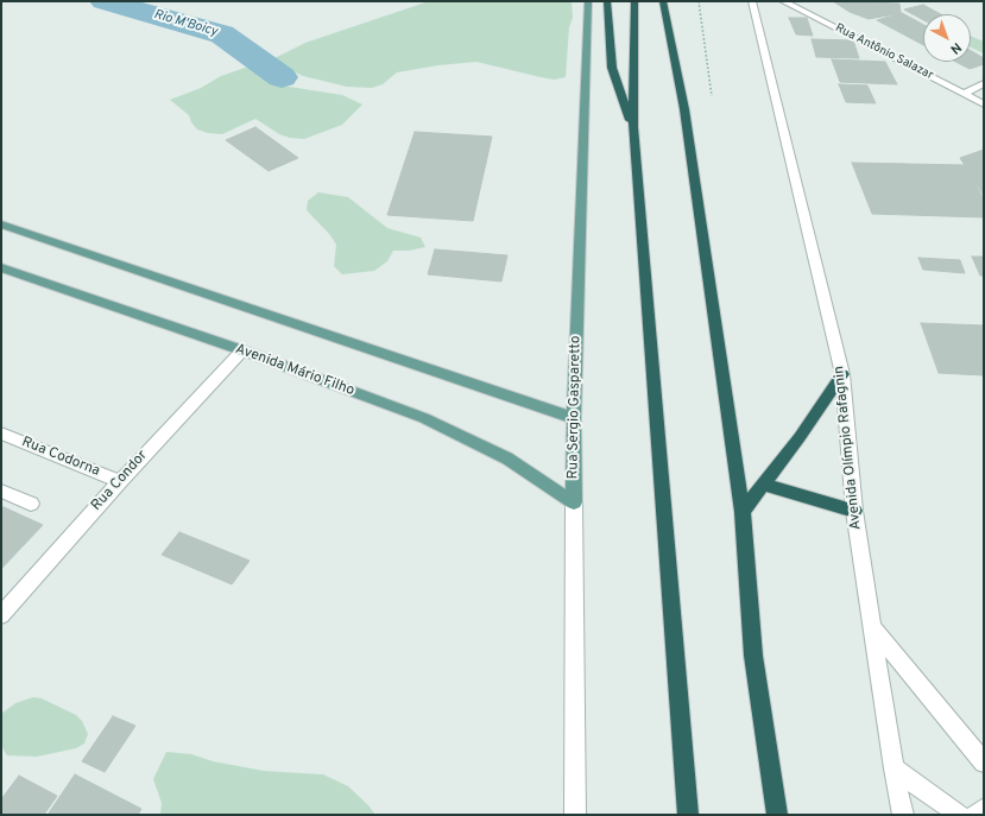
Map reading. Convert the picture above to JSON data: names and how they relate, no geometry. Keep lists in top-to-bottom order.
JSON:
{
  "streets": {
    "main road": ["Avenida Mário Filho", "Rua Sergio Gasparetto"],
    "street": [
      "Rua Antônio Salazar",
      "Avenida Olímpio Rafagnin",
      "Rua Codorna",
      "Rua Condor"
    ]
  },
  "crossings": [
    ["Avenida Mário Filho", "Rua Sergio Gasparetto"],
    ["Avenida Mário Filho", "Rua Condor"],
    ["Rua Codorna", "Rua Condor"]
  ],
  "water": ["Rio M'Boicy"],
  "north": "bottom right"
}
